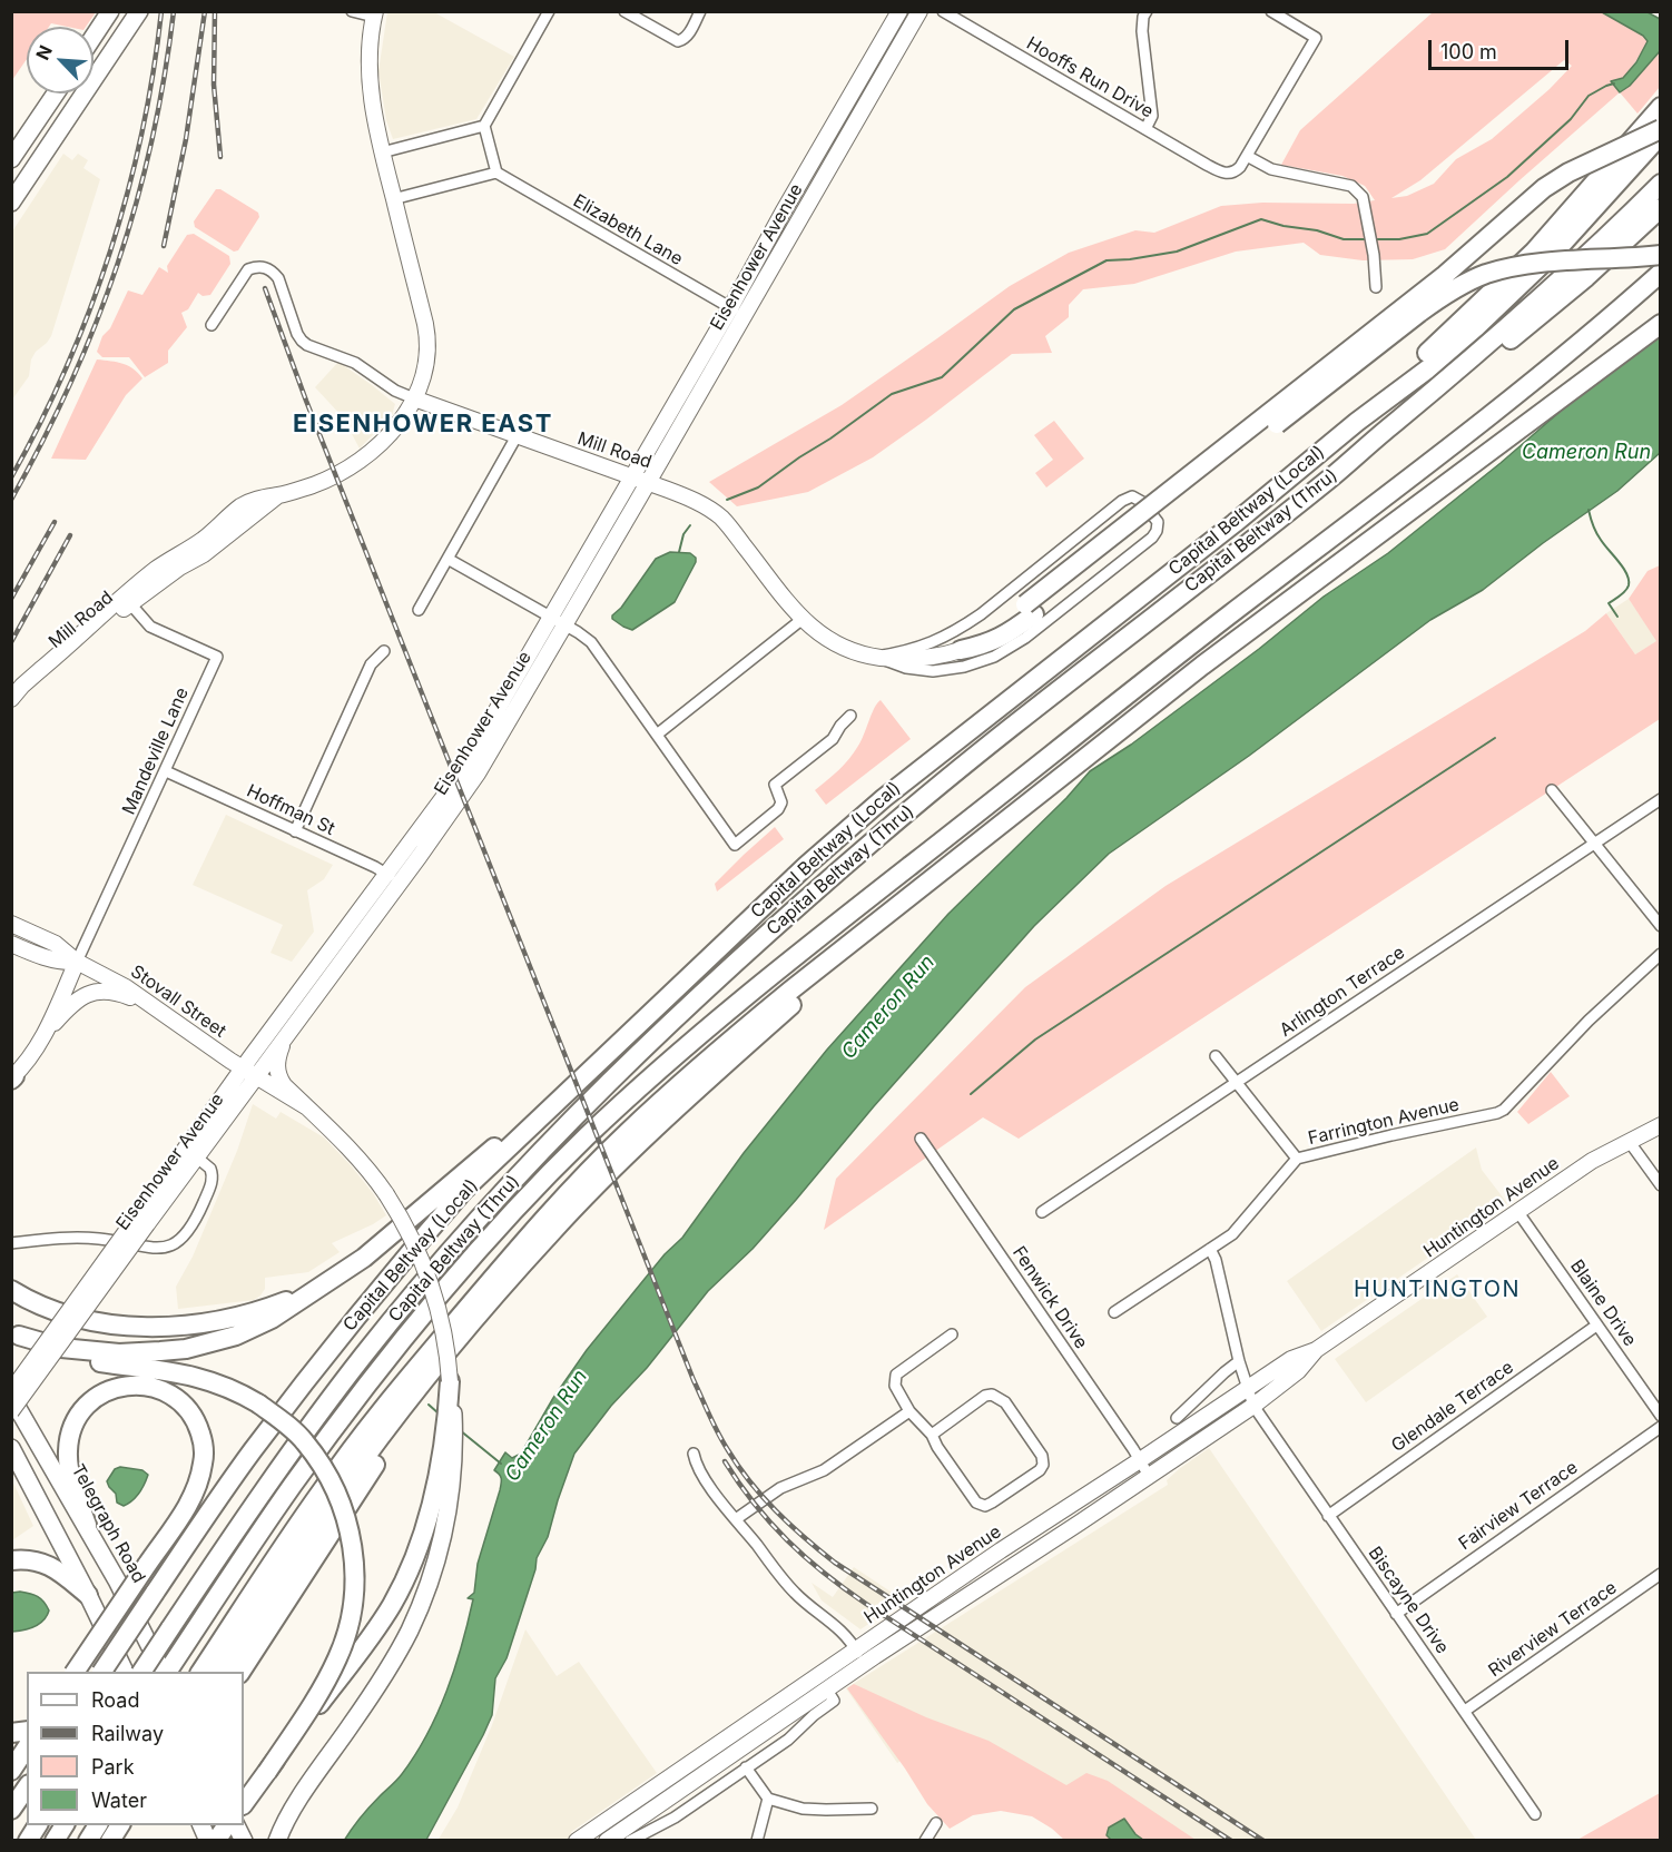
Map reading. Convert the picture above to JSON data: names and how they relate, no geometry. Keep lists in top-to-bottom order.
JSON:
{
  "streets": {
    "highway": ["Capital Beltway (Local)", "Capital Beltway (Thru)"],
    "main road": [
      "Eisenhower Avenue",
      "Mill Road",
      "Stovall Street",
      "Huntington Avenue",
      "Telegraph Road"
    ],
    "street": [
      "Hooffs Run Drive",
      "Elizabeth Lane",
      "Mandeville Lane",
      "Hoffman St",
      "Arlington Terrace",
      "Farrington Avenue",
      "Fenwick Drive",
      "Blaine Drive",
      "Glendale Terrace",
      "Fairview Terrace",
      "Biscayne Drive",
      "Riverview Terrace"
    ]
  },
  "crossings": [
    ["Elizabeth Lane", "Eisenhower Avenue"],
    ["Eisenhower Avenue", "Mill Road"],
    ["Eisenhower Avenue", "Hoffman St"],
    ["Eisenhower Avenue", "Stovall Street"],
    ["Mill Road", "Mandeville Lane"],
    ["Mandeville Lane", "Hoffman St"],
    ["Mandeville Lane", "Stovall Street"],
    ["Huntington Avenue", "Fenwick Drive"],
    ["Huntington Avenue", "Blaine Drive"],
    ["Huntington Avenue", "Biscayne Drive"],
    ["Blaine Drive", "Glendale Terrace"],
    ["Glendale Terrace", "Biscayne Drive"],
    ["Fairview Terrace", "Biscayne Drive"],
    ["Biscayne Drive", "Riverview Terrace"]
  ],
  "districts": ["EISENHOWER EAST", "HUNTINGTON"],
  "water": ["Cameron Run"],
  "legend": [
    "Road",
    "Railway",
    "Park",
    "Water"
  ],
  "scale_bar": "100 m",
  "north": "top left"
}
